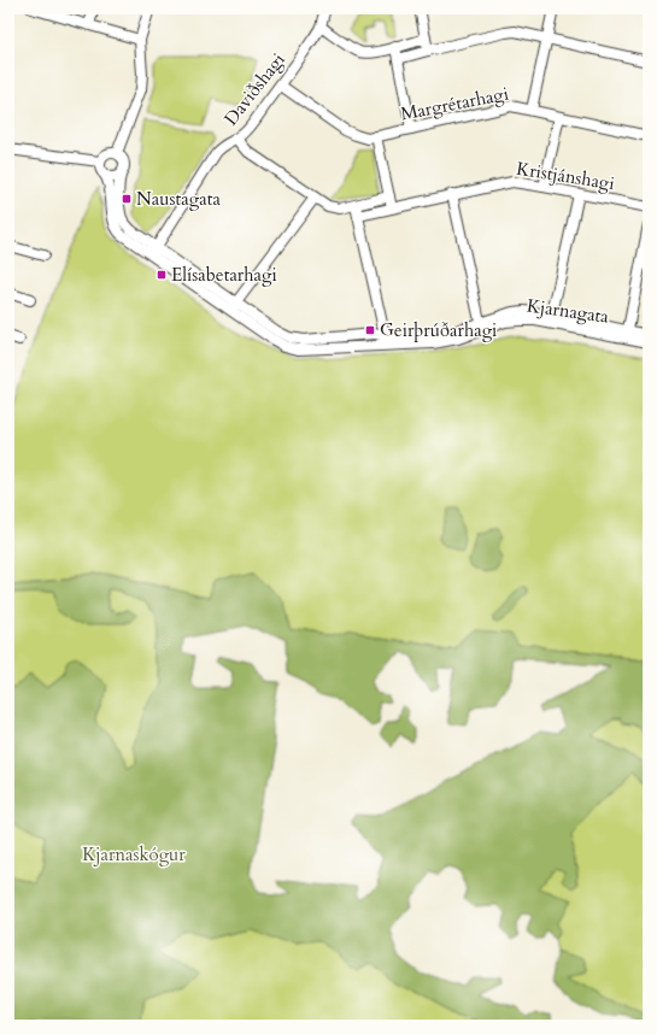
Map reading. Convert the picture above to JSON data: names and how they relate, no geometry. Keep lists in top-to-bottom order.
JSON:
{
  "streets": {
    "street": [
      "Daviðshagi",
      "Margrétarhagi",
      "Kristjánshagi",
      "Kjarnagata"
    ]
  },
  "crossings": [
    ["Daviðshagi", "Margrétarhagi"],
    ["Daviðshagi", "Kjarnagata"]
  ],
  "parks": ["Kjarnaskógur"],
  "places": {
    "transit": ["Naustagata", "Elísabetarhagi", "Geirþrúðarhagi"]
  }
}
